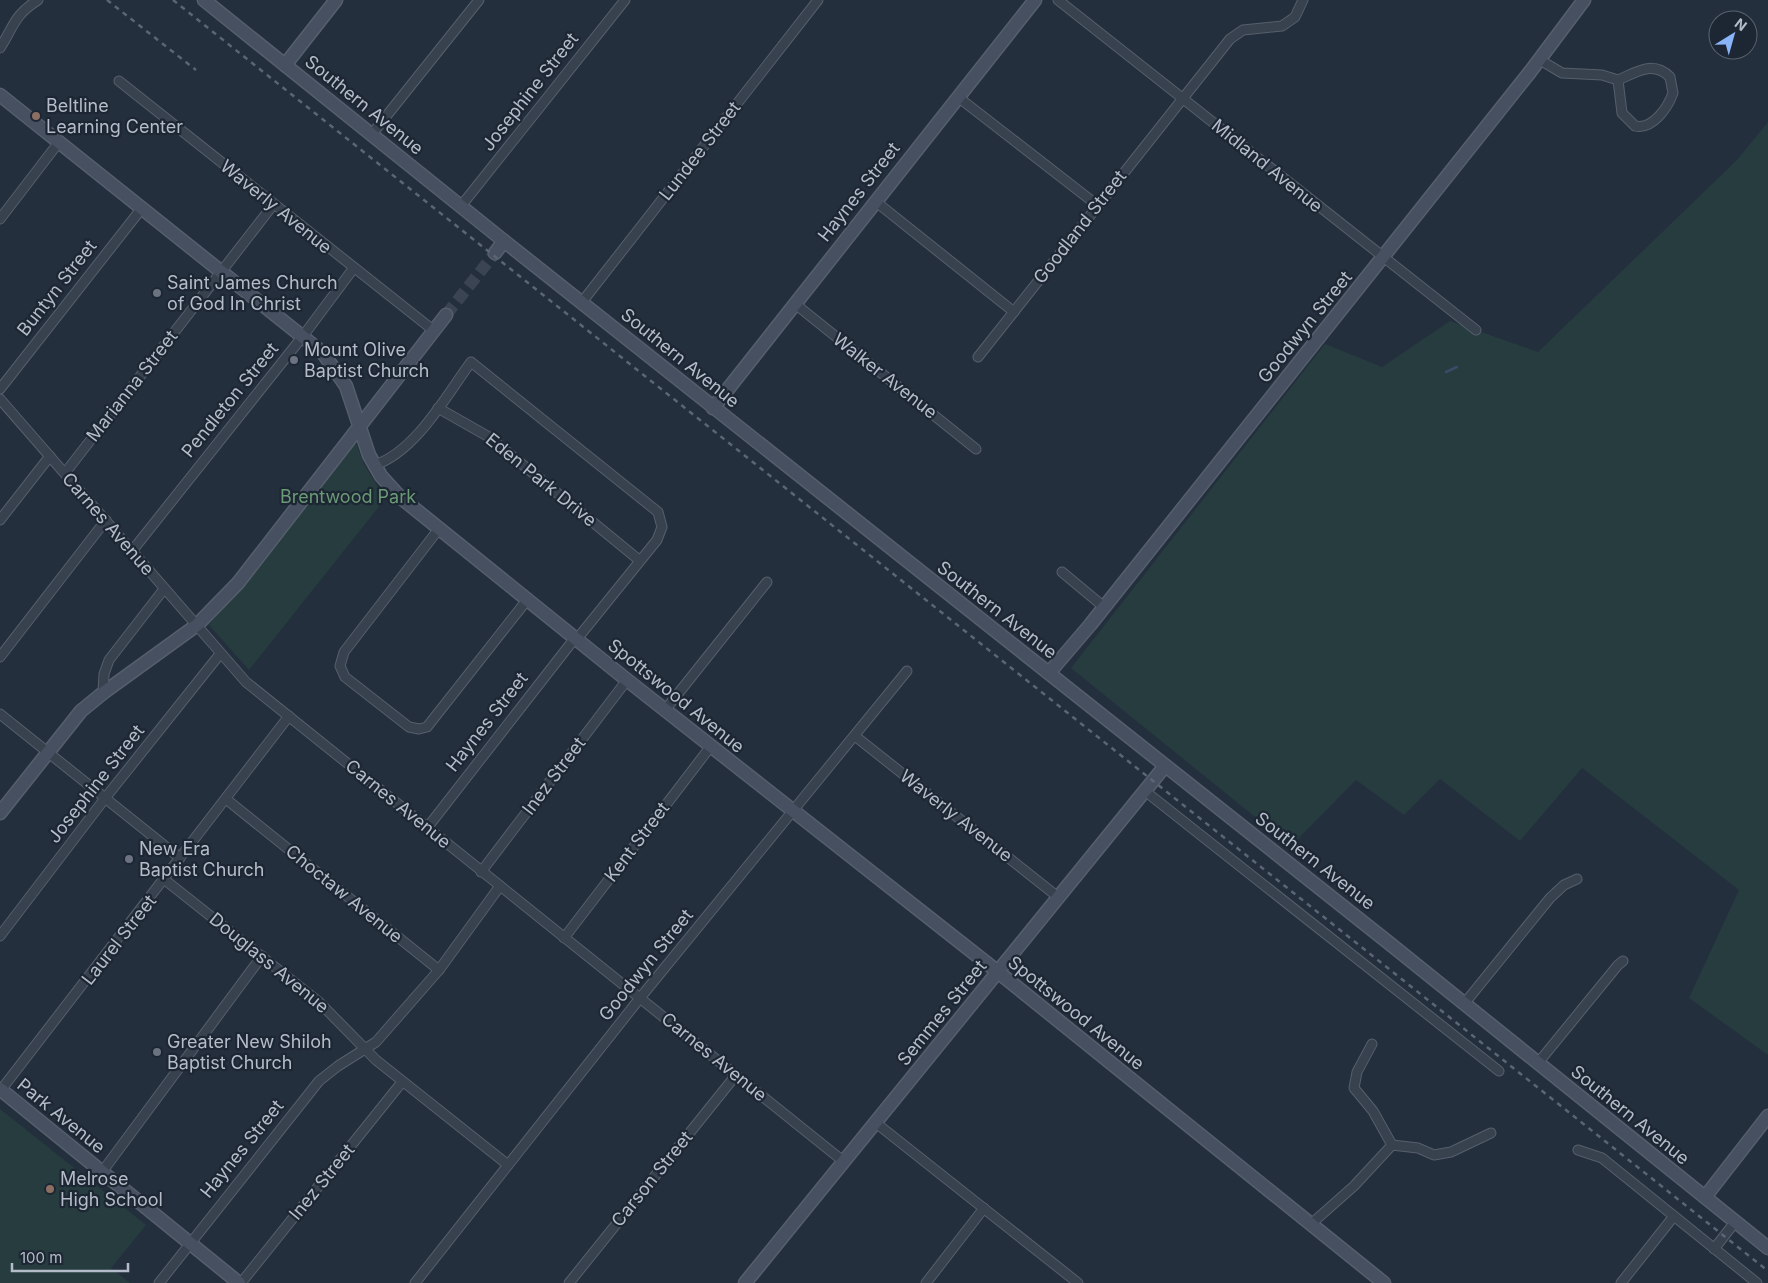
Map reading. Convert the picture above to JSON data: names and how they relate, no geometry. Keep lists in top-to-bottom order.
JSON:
{
  "streets": {
    "main road": [
      "Southern Avenue",
      "Haynes Street",
      "Goodwyn Street",
      "Spottswood Avenue",
      "Semmes Street",
      "Park Avenue"
    ],
    "street": [
      "Josephine Street",
      "Lundee Street",
      "Midland Avenue",
      "Waverly Avenue",
      "Goodland Street",
      "Buntyn Street",
      "Walker Avenue",
      "Marianna Street",
      "Pendleton Street",
      "Eden Park Drive",
      "Carnes Avenue",
      "Inez Street",
      "Kent Street",
      "Choctaw Avenue",
      "Laurel Street",
      "Douglass Avenue",
      "Carson Street"
    ]
  },
  "crossings": [
    ["Josephine Street", "Southern Avenue"],
    ["Josephine Street", "Carnes Avenue"],
    ["Southern Avenue", "Lundee Street"],
    ["Southern Avenue", "Haynes Street"],
    ["Southern Avenue", "Goodwyn Street"],
    ["Southern Avenue", "Semmes Street"],
    ["Midland Avenue", "Goodland Street"],
    ["Midland Avenue", "Goodwyn Street"],
    ["Haynes Street", "Walker Avenue"],
    ["Haynes Street", "Eden Park Drive"],
    ["Haynes Street", "Carnes Avenue"],
    ["Haynes Street", "Spottswood Avenue"],
    ["Haynes Street", "Douglass Avenue"],
    ["Haynes Street", "Park Avenue"],
    ["Waverly Avenue", "Goodwyn Street"],
    ["Waverly Avenue", "Marianna Street"],
    ["Waverly Avenue", "Pendleton Street"],
    ["Waverly Avenue", "Semmes Street"],
    ["Buntyn Street", "Spottswood Avenue"],
    ["Goodwyn Street", "Carnes Avenue"],
    ["Goodwyn Street", "Spottswood Avenue"],
    ["Goodwyn Street", "Douglass Avenue"],
    ["Marianna Street", "Carnes Avenue"],
    ["Marianna Street", "Spottswood Avenue"],
    ["Pendleton Street", "Carnes Avenue"],
    ["Pendleton Street", "Spottswood Avenue"],
    ["Carnes Avenue", "Inez Street"],
    ["Carnes Avenue", "Kent Street"],
    ["Carnes Avenue", "Laurel Street"],
    ["Carnes Avenue", "Semmes Street"],
    ["Carnes Avenue", "Carson Street"],
    ["Spottswood Avenue", "Inez Street"],
    ["Spottswood Avenue", "Kent Street"],
    ["Spottswood Avenue", "Semmes Street"],
    ["Inez Street", "Douglass Avenue"],
    ["Inez Street", "Park Avenue"],
    ["Choctaw Avenue", "Laurel Street"],
    ["Laurel Street", "Douglass Avenue"],
    ["Laurel Street", "Park Avenue"]
  ],
  "parks": ["Brentwood Park"],
  "places": [
    "Beltline Learning Center",
    "Saint James Church of God In Christ",
    "Mount Olive Baptist Church",
    "New Era Baptist Church",
    "Greater New Shiloh Baptist Church",
    "Melrose High School"
  ],
  "scale_bar": "100 m",
  "north": "top right"
}
